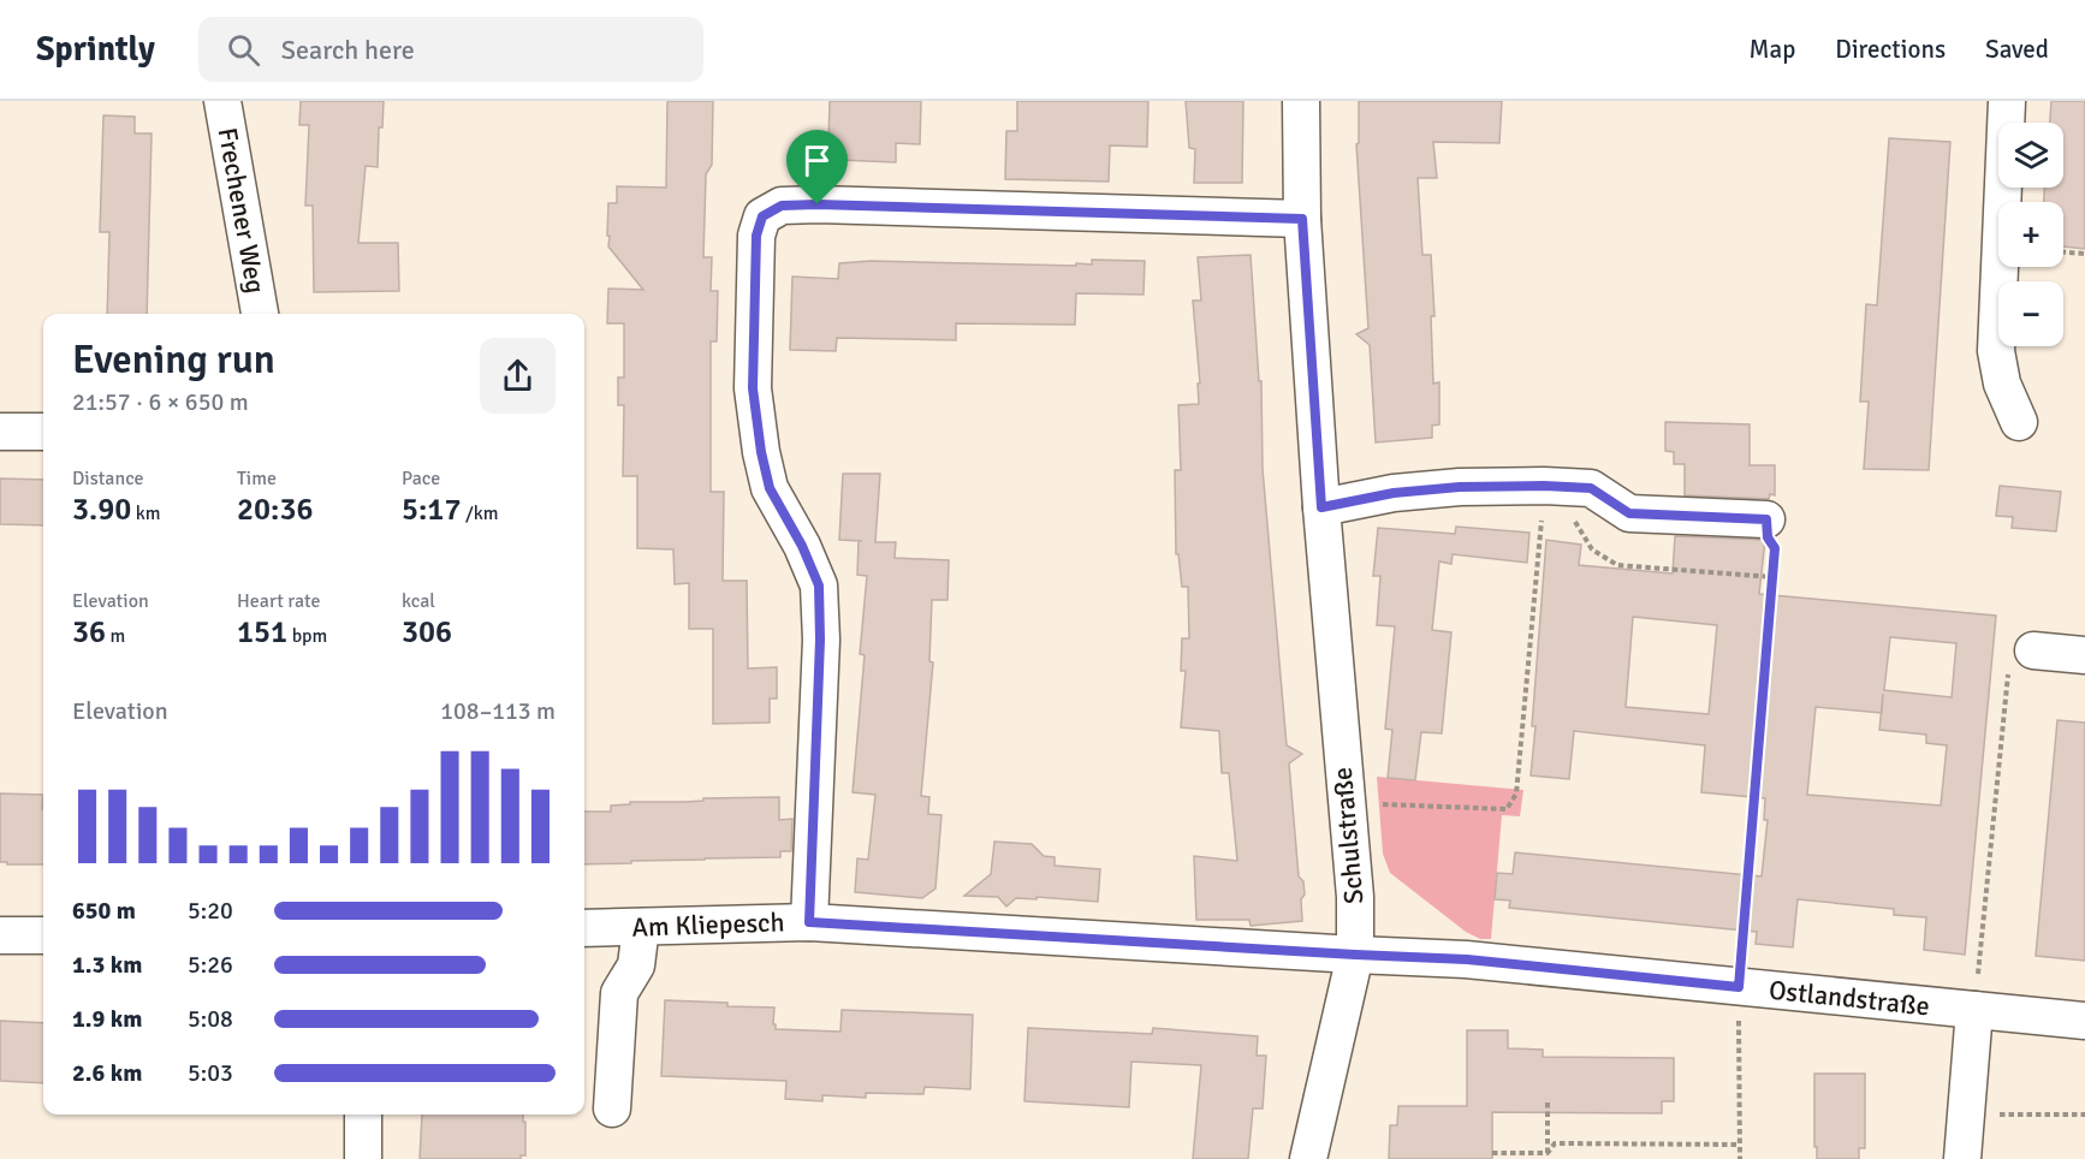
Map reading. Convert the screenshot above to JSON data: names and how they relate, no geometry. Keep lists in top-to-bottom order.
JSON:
{
  "streets": {
    "street": [
      "Frechener Weg",
      "Schulstraße",
      "Am Kliepesch",
      "Ostlandstraße"
    ]
  },
  "crossings": [
    ["Schulstraße", "Am Kliepesch"],
    ["Schulstraße", "Ostlandstraße"],
    ["Am Kliepesch", "Ostlandstraße"]
  ],
  "page": {
    "header": "Sprintly",
    "search": "Search here",
    "nav": ["Map", "Directions", "Saved"],
    "map_buttons": ["+", "−"],
    "heading": ["Evening run", "21:57 · 6 × 650 m"],
    "stats": [
      ["Distance", "3.90 km"],
      ["Time", "20:36"],
      ["Pace", "5:17 /km"],
      ["Elevation", "36 m"],
      ["Heart rate", "151 bpm"],
      ["kcal", "306"]
    ],
    "chart": ["Elevation", "108–113 m"],
    "list": [
      {
        "name": "650 m",
        "note": "5:20"
      },
      {
        "name": "1.3 km",
        "note": "5:26"
      },
      {
        "name": "1.9 km",
        "note": "5:08"
      },
      {
        "name": "2.6 km",
        "note": "5:03"
      }
    ]
  }
}
